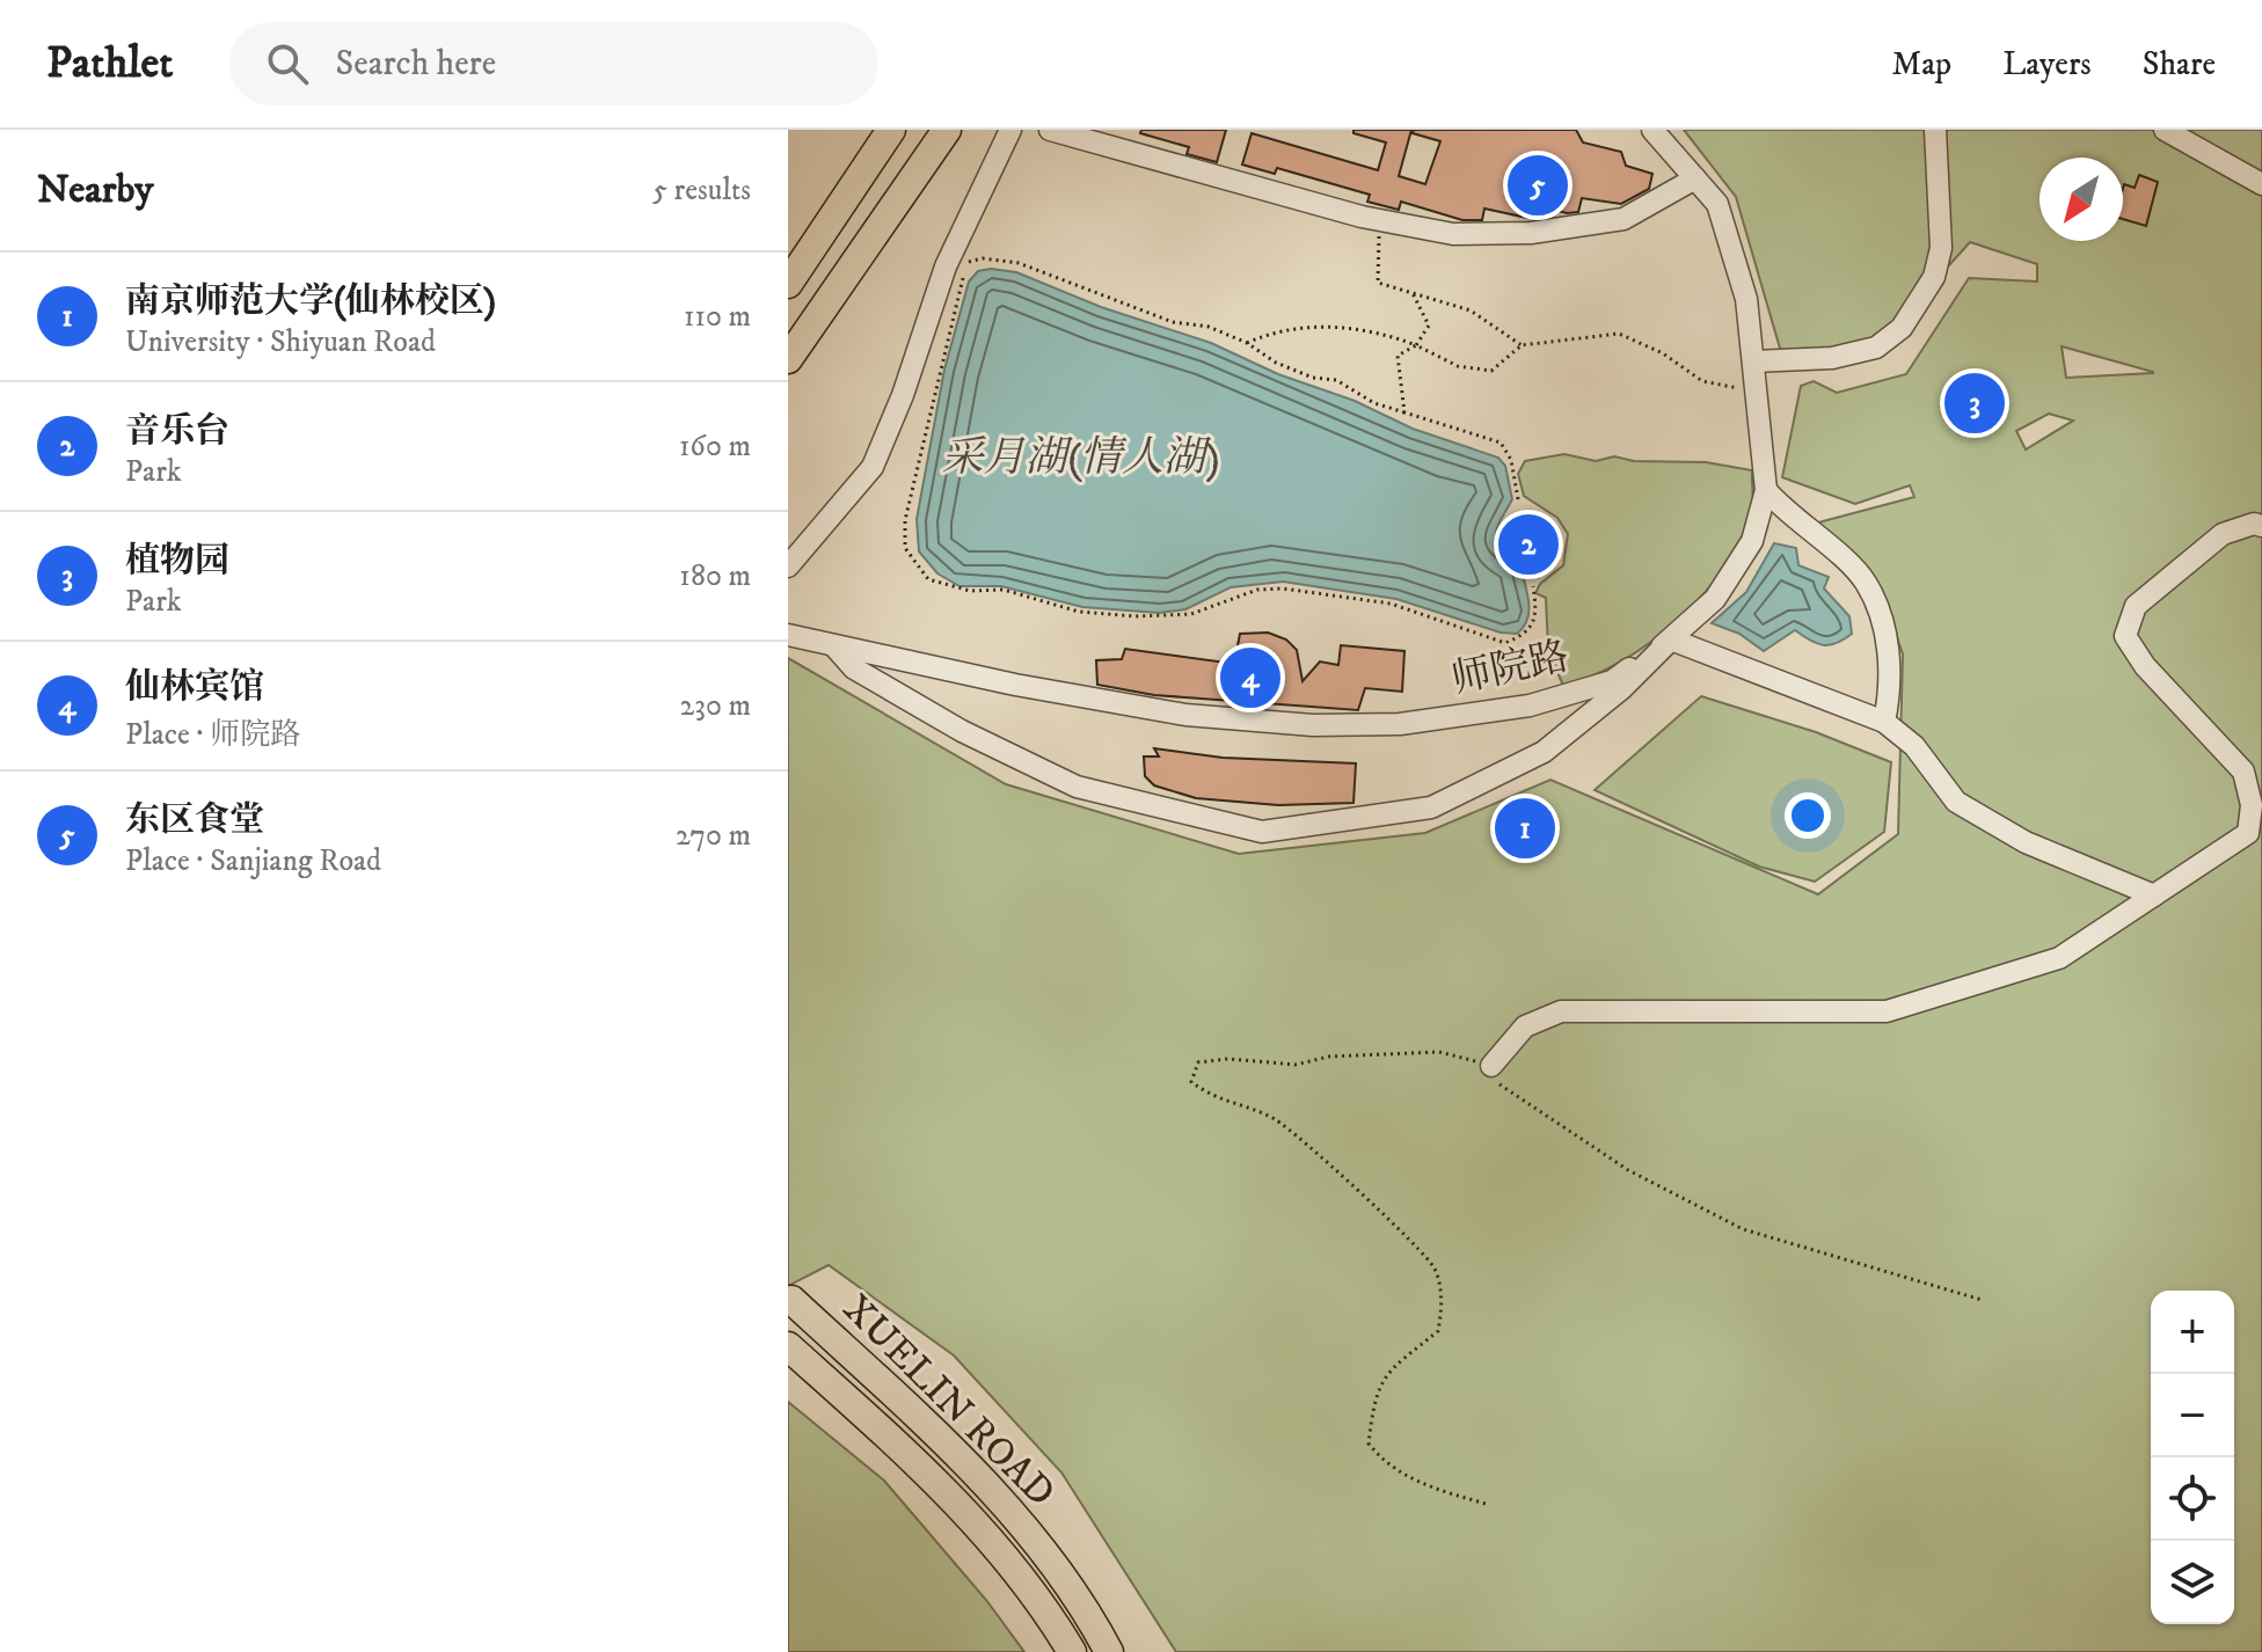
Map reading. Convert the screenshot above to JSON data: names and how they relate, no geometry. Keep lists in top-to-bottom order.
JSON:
{
  "streets": {
    "main road": ["XUELIN ROAD"],
    "street": ["师院路"]
  },
  "water": ["采月湖(情人湖)"],
  "north": "bottom left",
  "page": {
    "header": "Pathlet",
    "search": "Search here",
    "nav": ["Map", "Layers", "Share"],
    "heading": ["Nearby", "5 results"],
    "pins": [
      "5",
      "3",
      "2",
      "4",
      "1"
    ],
    "list": [
      {
        "mark": "1",
        "name": "南京师范大学(仙林校区)",
        "note": "University · Shiyuan Road",
        "value": "110 m"
      },
      {
        "mark": "2",
        "name": "音乐台",
        "note": "Park",
        "value": "160 m"
      },
      {
        "mark": "3",
        "name": "植物园",
        "note": "Park",
        "value": "180 m"
      },
      {
        "mark": "4",
        "name": "仙林宾馆",
        "note": "Place · 师院路",
        "value": "230 m"
      },
      {
        "mark": "5",
        "name": "东区食堂",
        "note": "Place · Sanjiang Road",
        "value": "270 m"
      }
    ],
    "map_buttons": ["+", "−"]
  }
}
